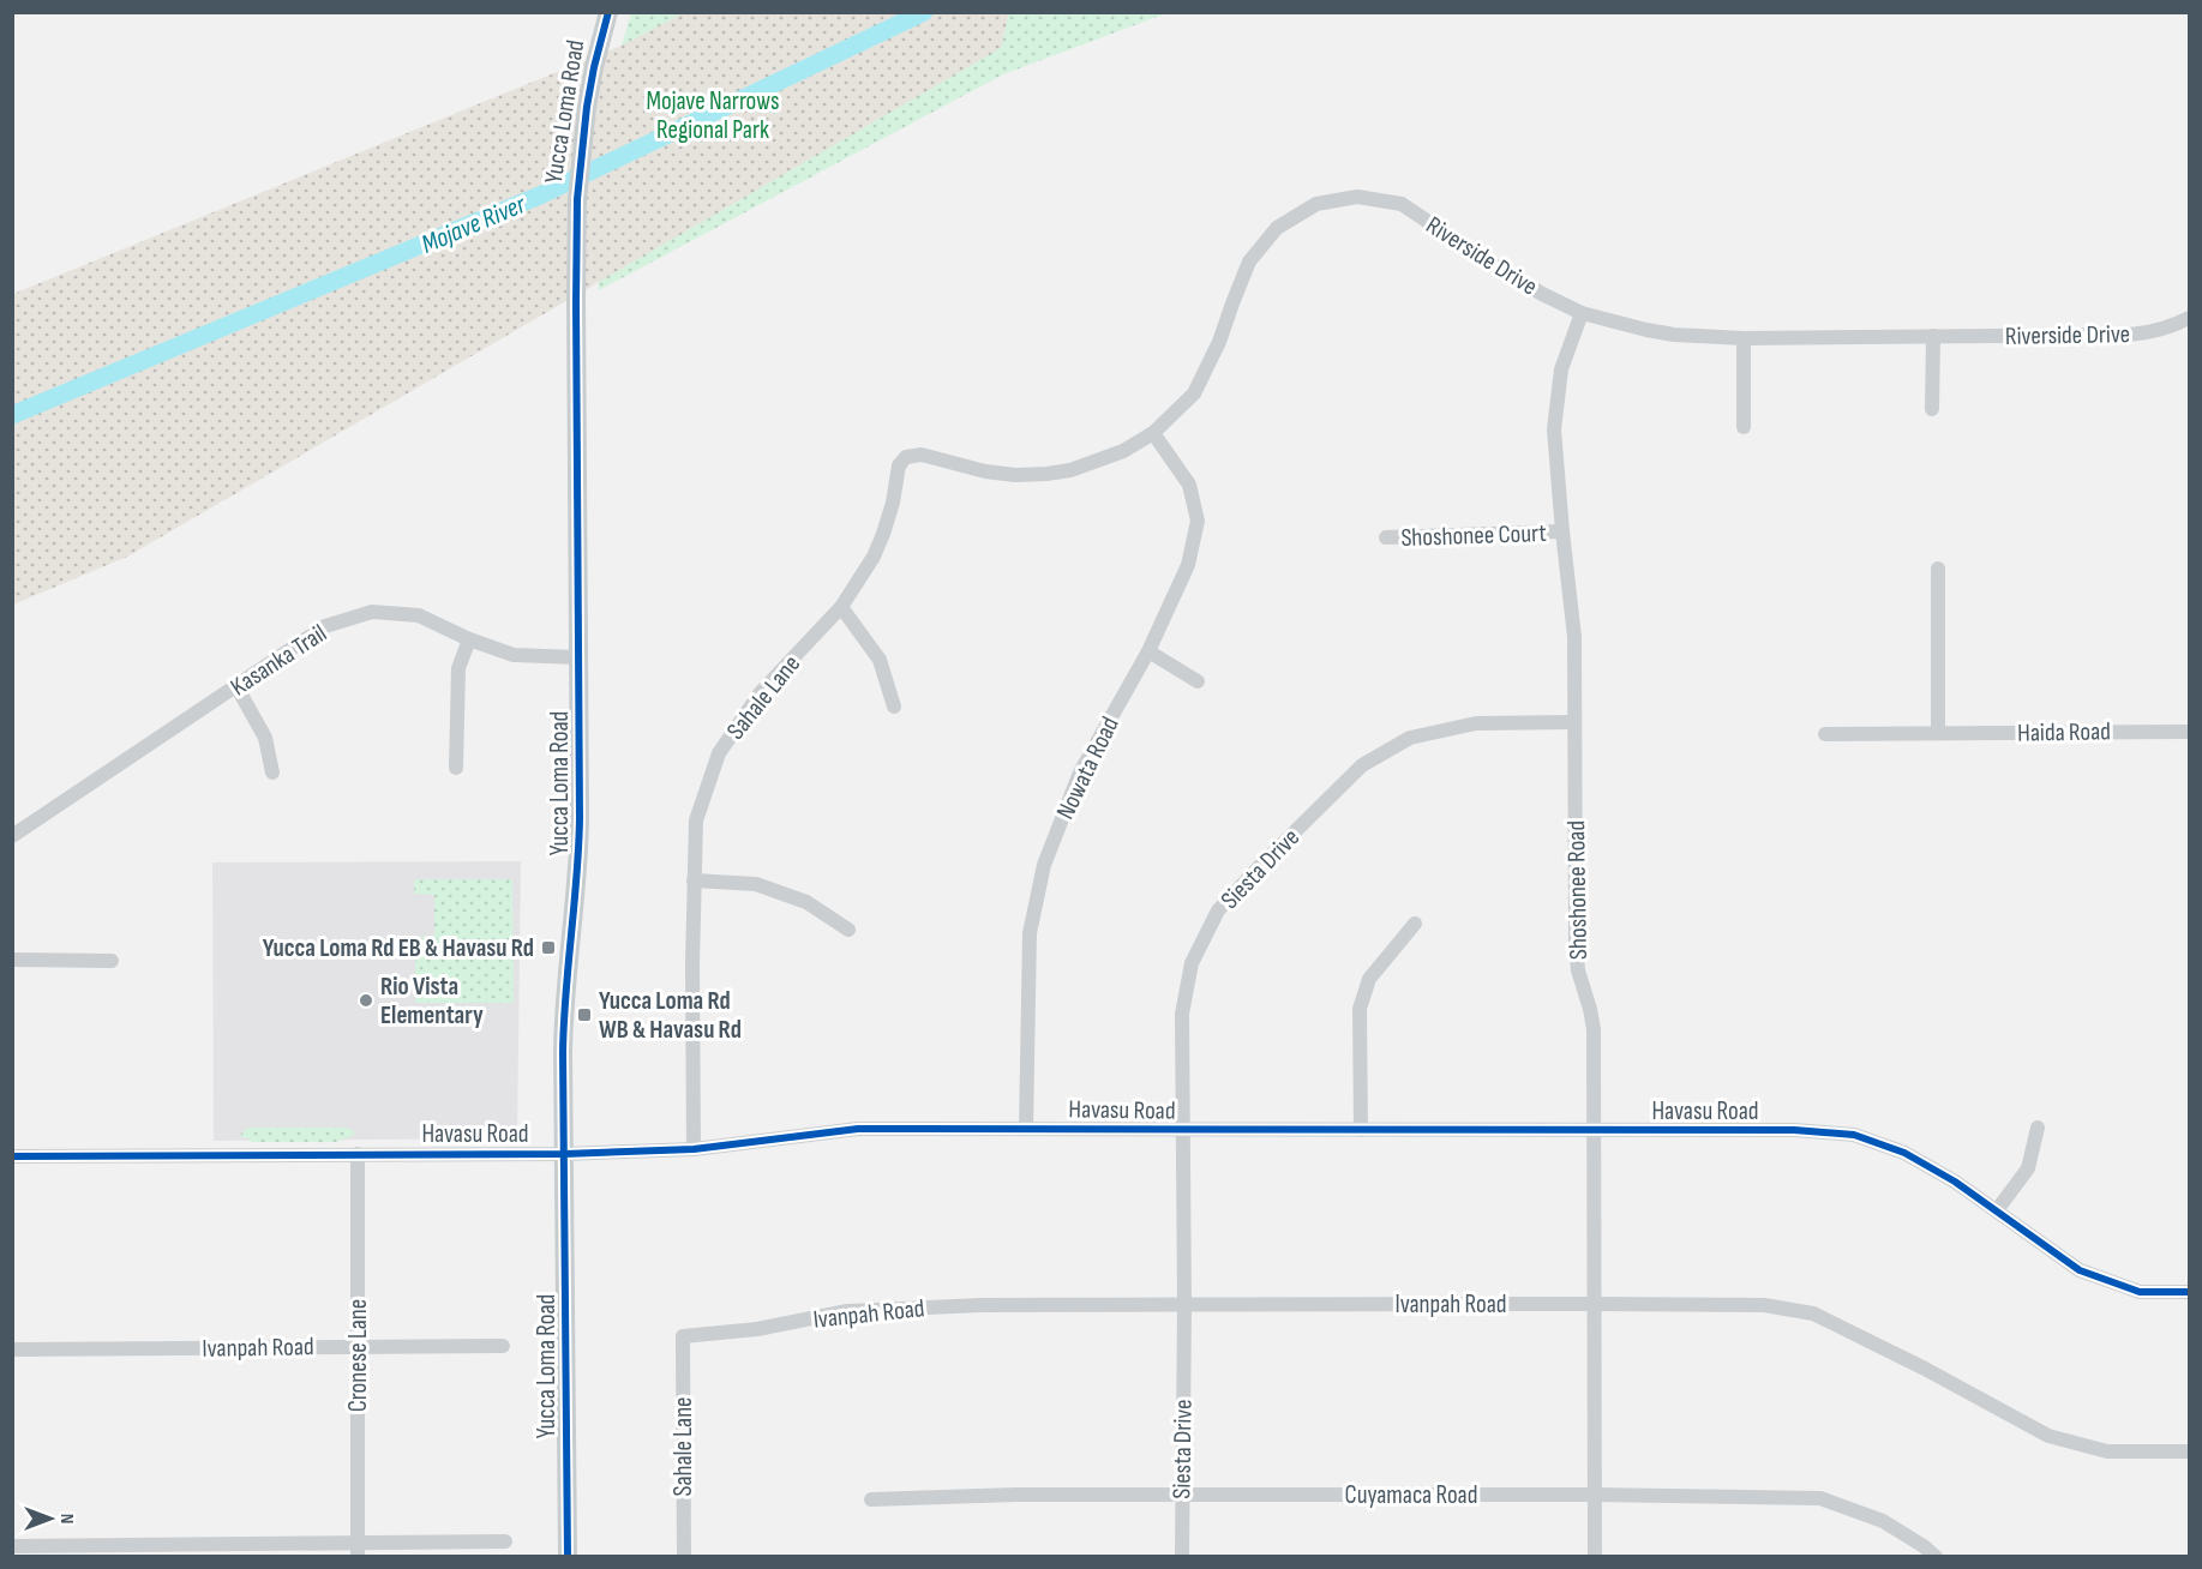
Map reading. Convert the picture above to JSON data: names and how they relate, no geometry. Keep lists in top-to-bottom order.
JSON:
{
  "streets": {
    "main road": ["Yucca Loma Road"],
    "street": [
      "Riverside Drive",
      "Shoshonee Court",
      "Kasanka Trail",
      "Sahale Lane",
      "Haida Road",
      "Nowata Road",
      "Siesta Drive",
      "Shoshonee Road",
      "Havasu Road",
      "Ivanpah Road",
      "Cronese Lane",
      "Cuyamaca Road"
    ]
  },
  "crossings": [
    ["Yucca Loma Road", "Kasanka Trail"],
    ["Yucca Loma Road", "Havasu Road"],
    ["Riverside Drive", "Sahale Lane"],
    ["Riverside Drive", "Nowata Road"],
    ["Riverside Drive", "Shoshonee Road"],
    ["Shoshonee Court", "Shoshonee Road"],
    ["Sahale Lane", "Havasu Road"],
    ["Sahale Lane", "Ivanpah Road"],
    ["Nowata Road", "Havasu Road"],
    ["Siesta Drive", "Shoshonee Road"],
    ["Siesta Drive", "Havasu Road"],
    ["Siesta Drive", "Ivanpah Road"],
    ["Siesta Drive", "Cuyamaca Road"],
    ["Shoshonee Road", "Havasu Road"],
    ["Shoshonee Road", "Ivanpah Road"],
    ["Shoshonee Road", "Cuyamaca Road"],
    ["Havasu Road", "Cronese Lane"],
    ["Ivanpah Road", "Cronese Lane"]
  ],
  "water": ["Mojave River"],
  "parks": ["Mojave Narrows Regional Park"],
  "places": {
    "transit": ["Yucca Loma Rd EB & Havasu Rd", "Yucca Loma Rd WB & Havasu Rd"],
    "other": ["Rio Vista Elementary"]
  },
  "north": "right"
}
